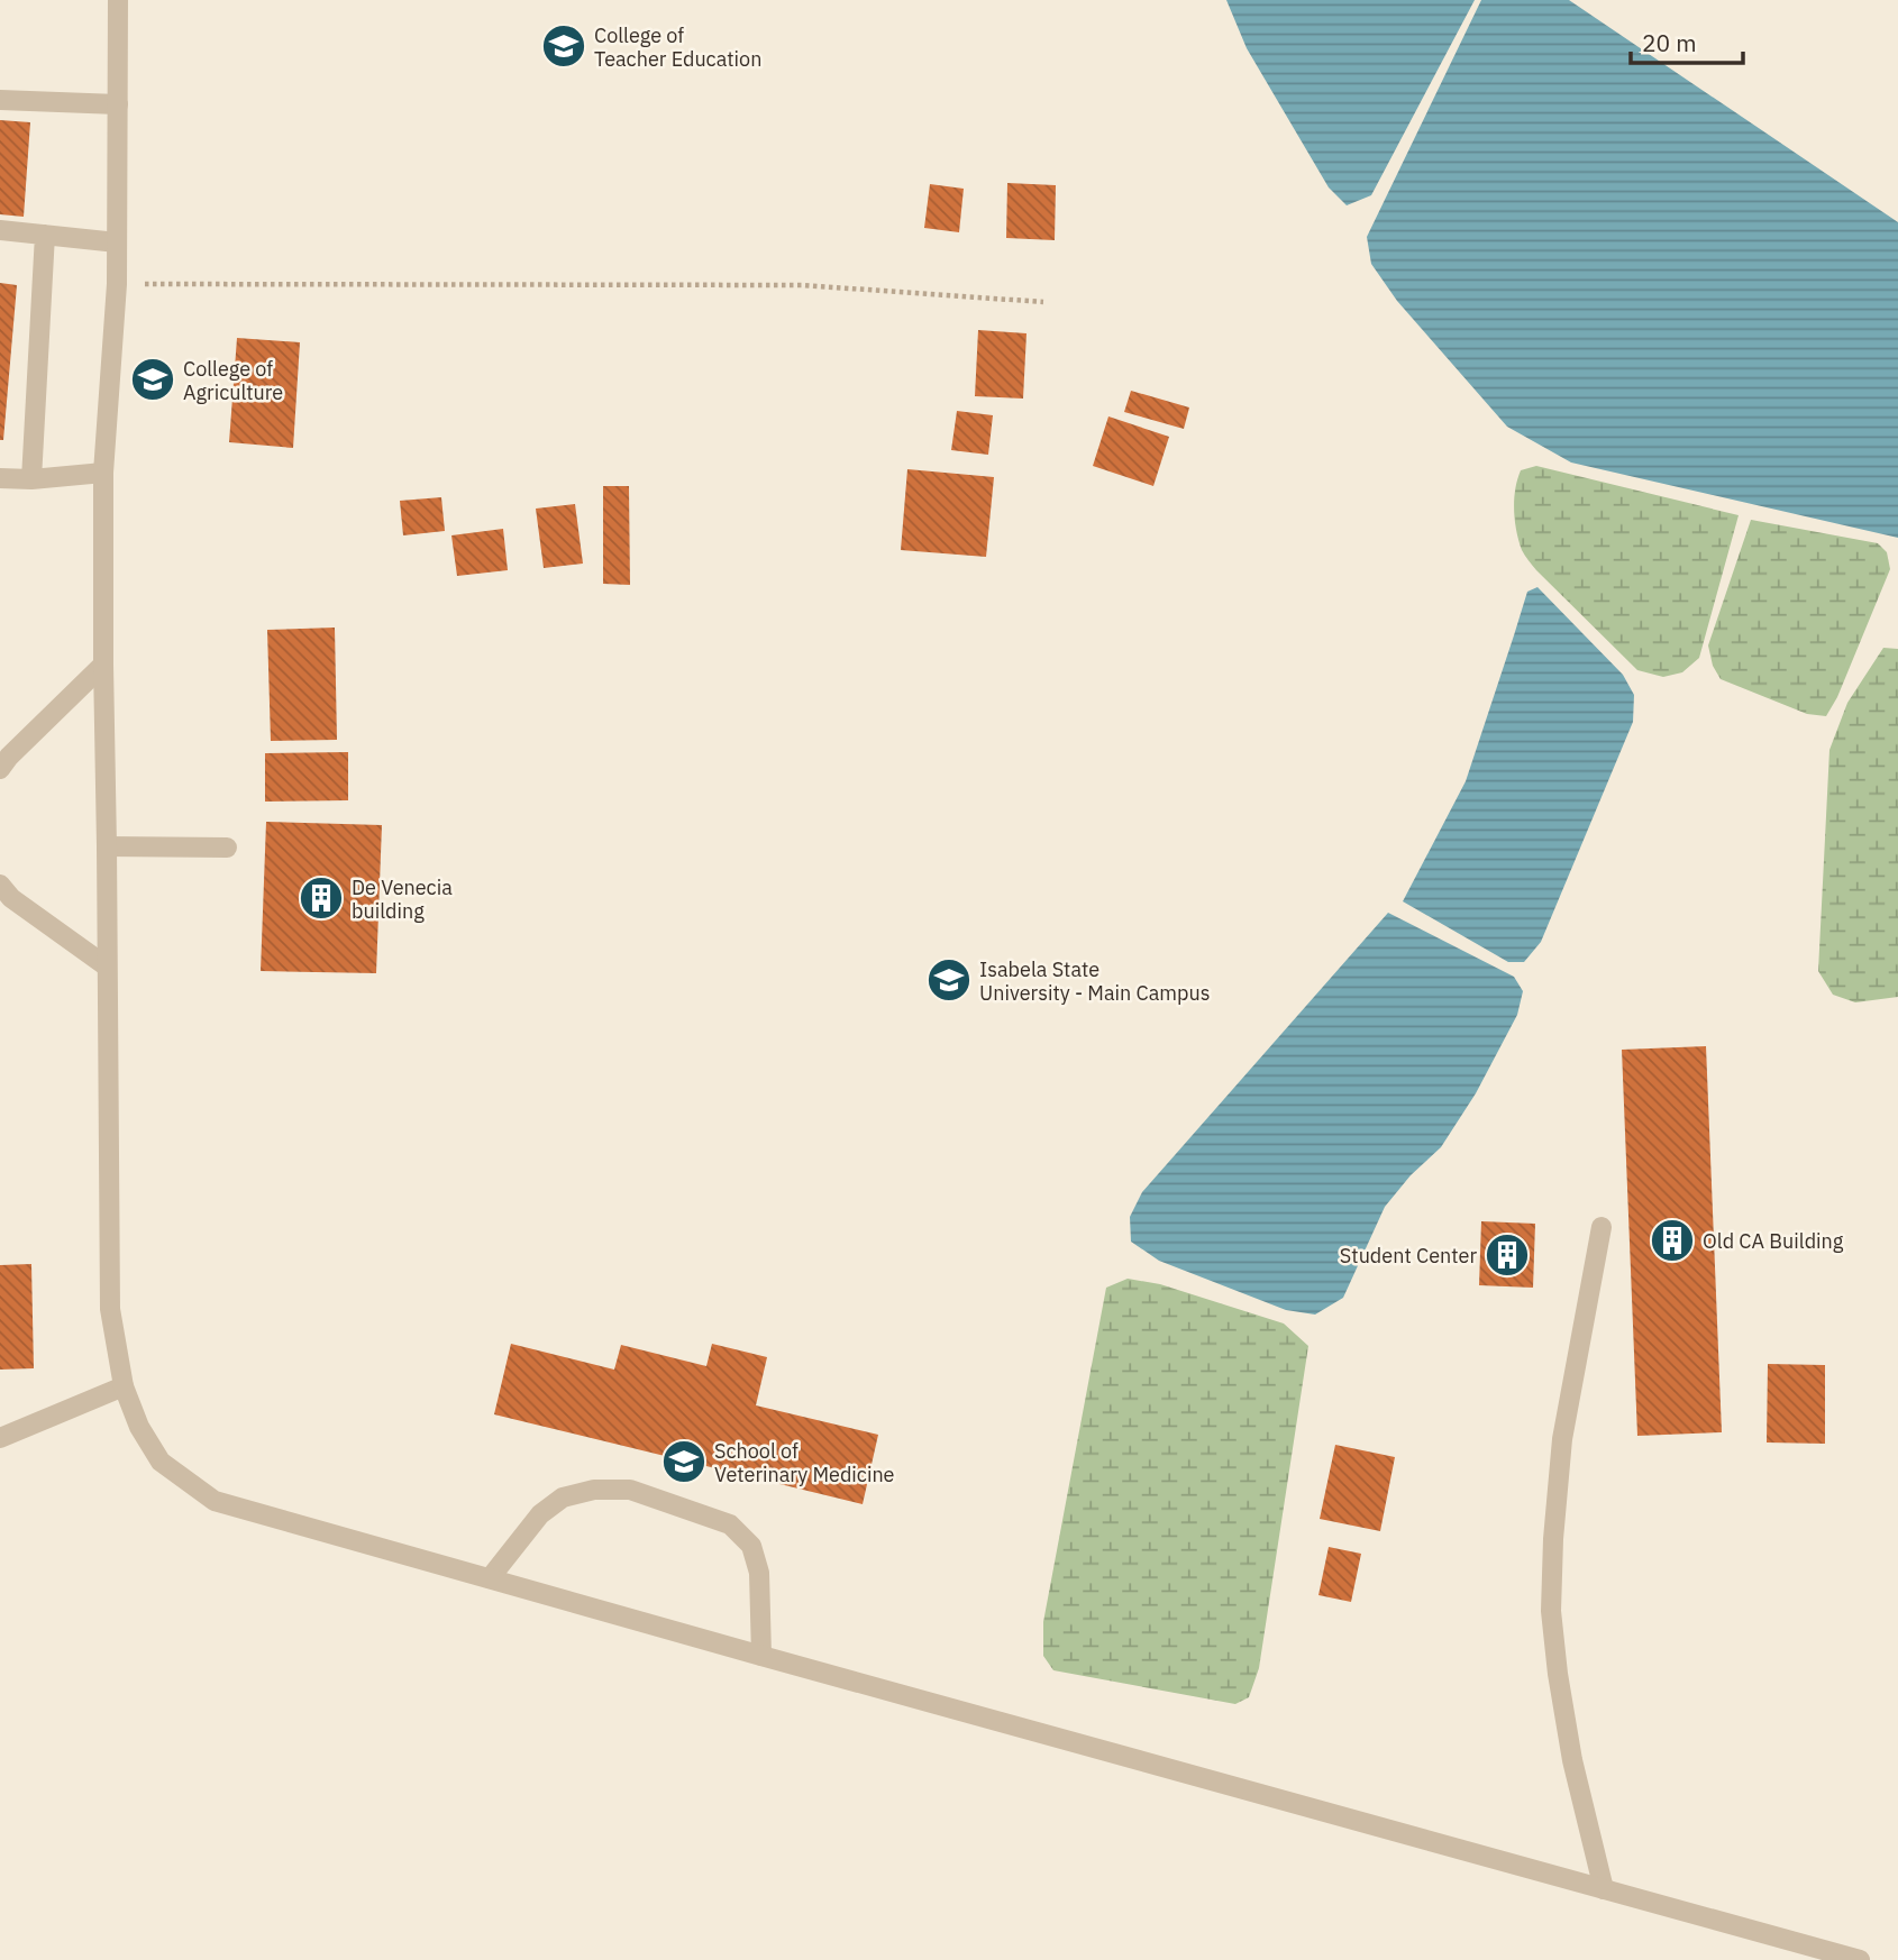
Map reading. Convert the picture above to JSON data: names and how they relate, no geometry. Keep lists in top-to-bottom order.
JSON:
{
  "places": {
    "school or university": [
      "College of Teacher Education",
      "College of Agriculture",
      "Isabela State University - Main Campus",
      "School of Veterinary Medicine"
    ],
    "building": ["De Venecia building", "Old CA Building", "Student Center"]
  },
  "scale_bar": "20 m"
}
